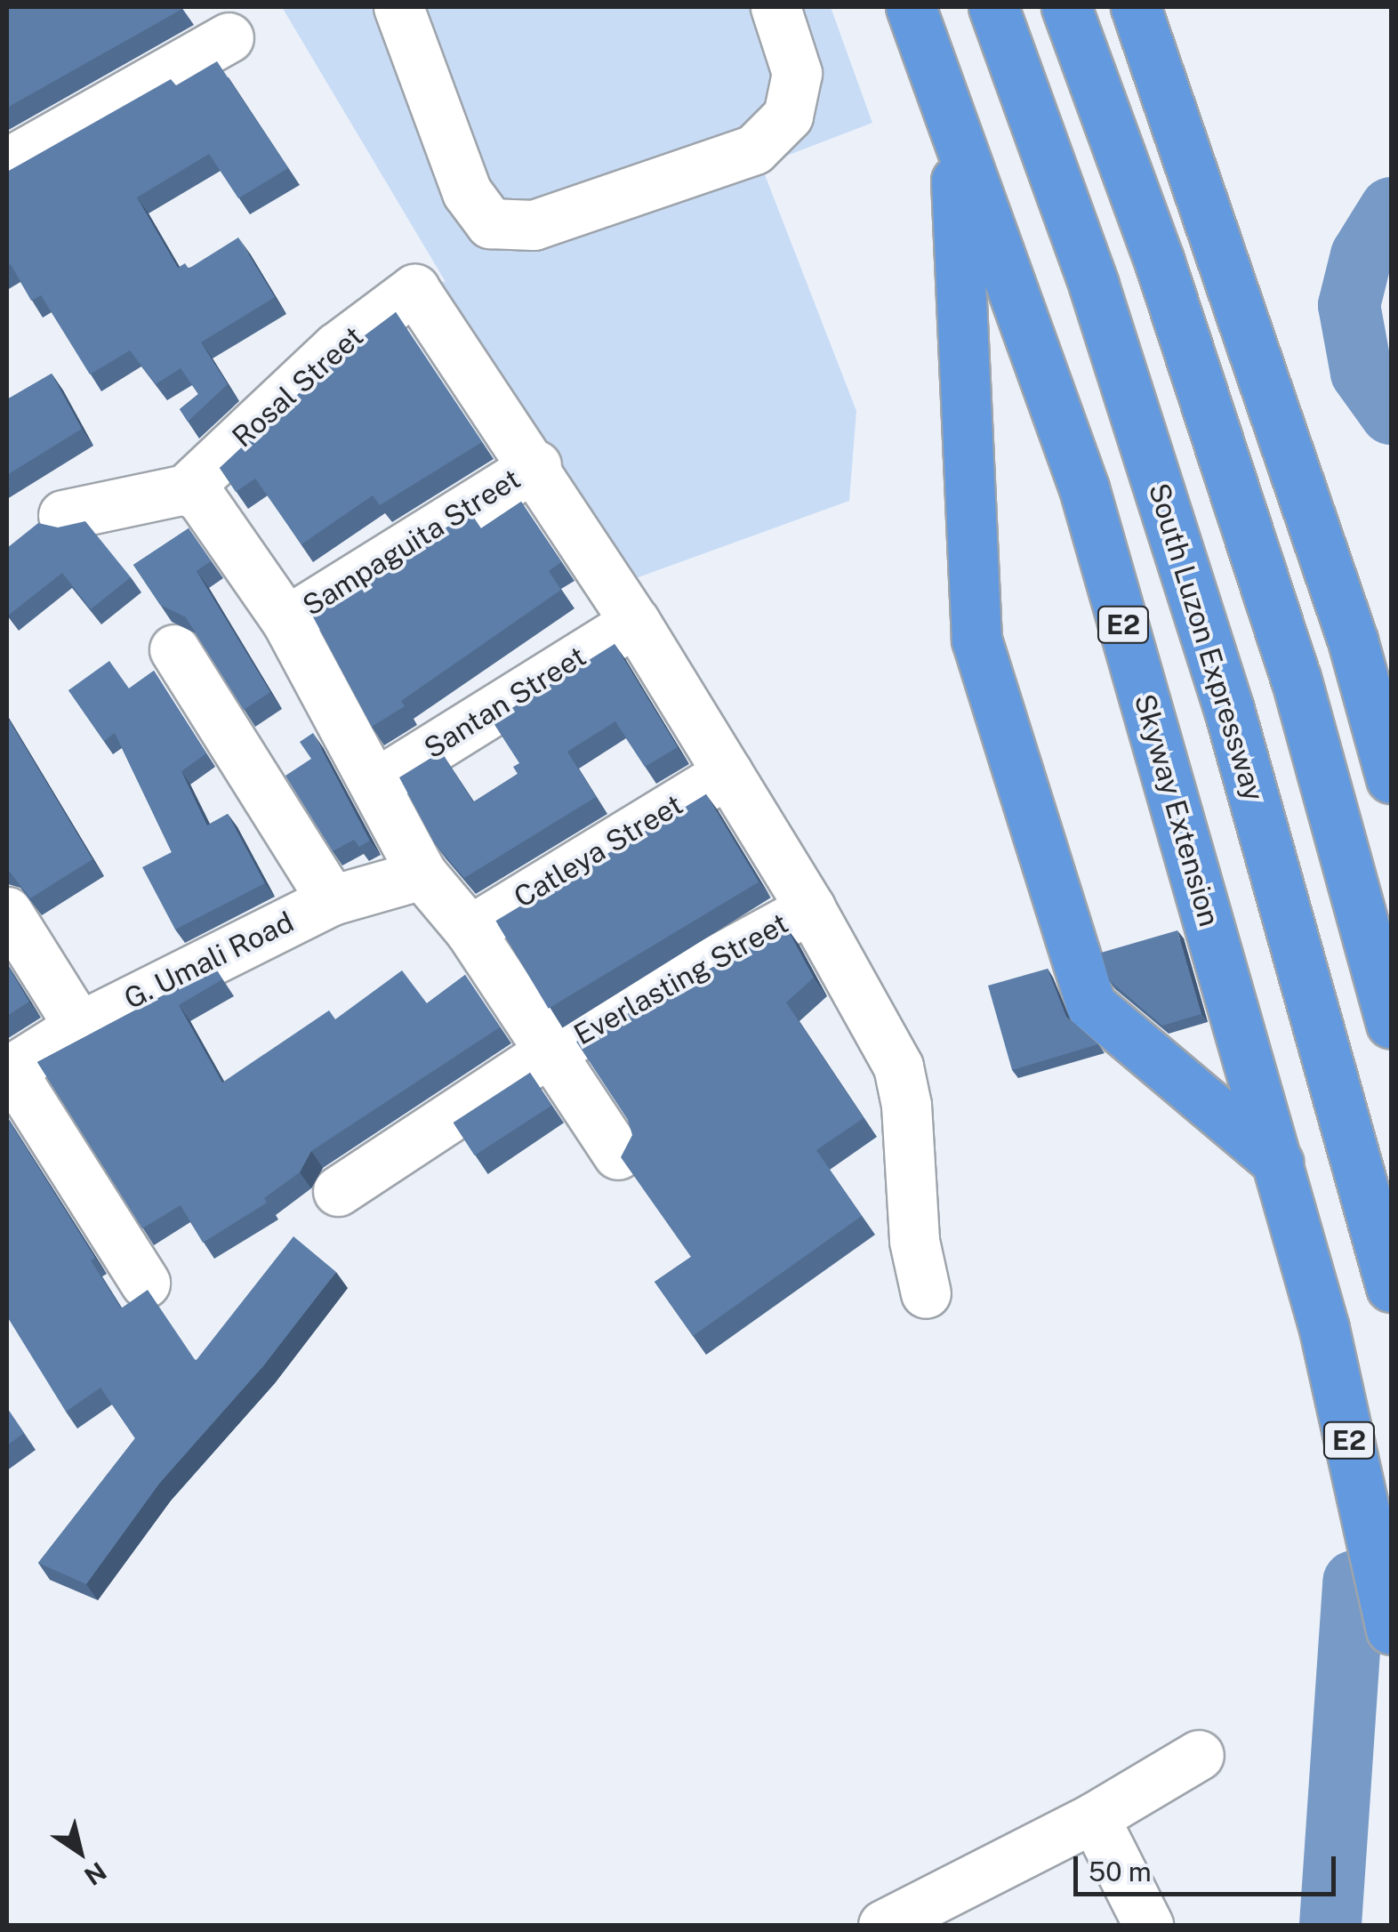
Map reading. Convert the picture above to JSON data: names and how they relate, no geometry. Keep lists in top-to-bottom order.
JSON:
{
  "streets": {
    "highway": ["E2", "South Luzon Expressway", "Skyway Extension"],
    "street": [
      "Rosal Street",
      "Sampaguita Street",
      "Santan Street",
      "Catleya Street",
      "G. Umali Road",
      "Everlasting Street"
    ]
  },
  "crossings": [
    ["Rosal Street", "Sampaguita Street"]
  ],
  "scale_bar": "50 m",
  "north": "bottom right"
}
